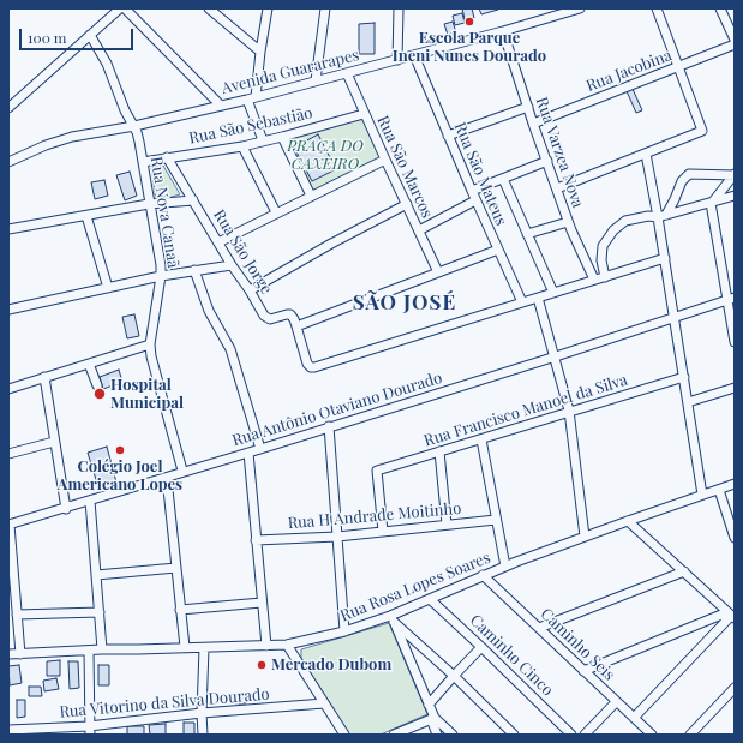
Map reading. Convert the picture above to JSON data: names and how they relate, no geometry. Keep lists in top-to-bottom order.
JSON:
{
  "streets": {
    "street": [
      "Rua Jacobina",
      "Avenida Guararapes",
      "Rua São Sebastião",
      "Rua Varzea Nova",
      "Rua São Marcos",
      "Rua São Mateus",
      "Rua Nova Canaã",
      "Rua São Jorge",
      "Rua Antônio Otaviano Dourado",
      "Rua Francisco Manoel da Silva",
      "Rua H Andrade Moitinho",
      "Rua Rosa Lopes Soares",
      "Caminho Seis",
      "Caminho Cinco",
      "Rua Vitorino da Silva Dourado"
    ]
  },
  "crossings": [
    ["Rua Jacobina", "Rua Varzea Nova"],
    ["Avenida Guararapes", "Rua Varzea Nova"],
    ["Avenida Guararapes", "Rua São Marcos"],
    ["Avenida Guararapes", "Rua São Mateus"],
    ["Avenida Guararapes", "Rua Nova Canaã"],
    ["Rua São Sebastião", "Rua São Marcos"],
    ["Rua São Sebastião", "Rua Nova Canaã"],
    ["Rua São Sebastião", "Rua São Jorge"],
    ["Rua Nova Canaã", "Rua Antônio Otaviano Dourado"],
    ["Rua Francisco Manoel da Silva", "Rua H Andrade Moitinho"],
    ["Rua Rosa Lopes Soares", "Caminho Seis"],
    ["Rua Rosa Lopes Soares", "Caminho Cinco"]
  ],
  "districts": ["SÃO JOSÉ"],
  "parks": ["PRAÇA DO CAXEIRO"],
  "places": [
    "Escola Parque Ineni Nunes Dourado",
    "Hospital Municipal",
    "Colégio Joel Americano Lopes",
    "Mercado Dubom"
  ],
  "scale_bar": "100 m"
}
